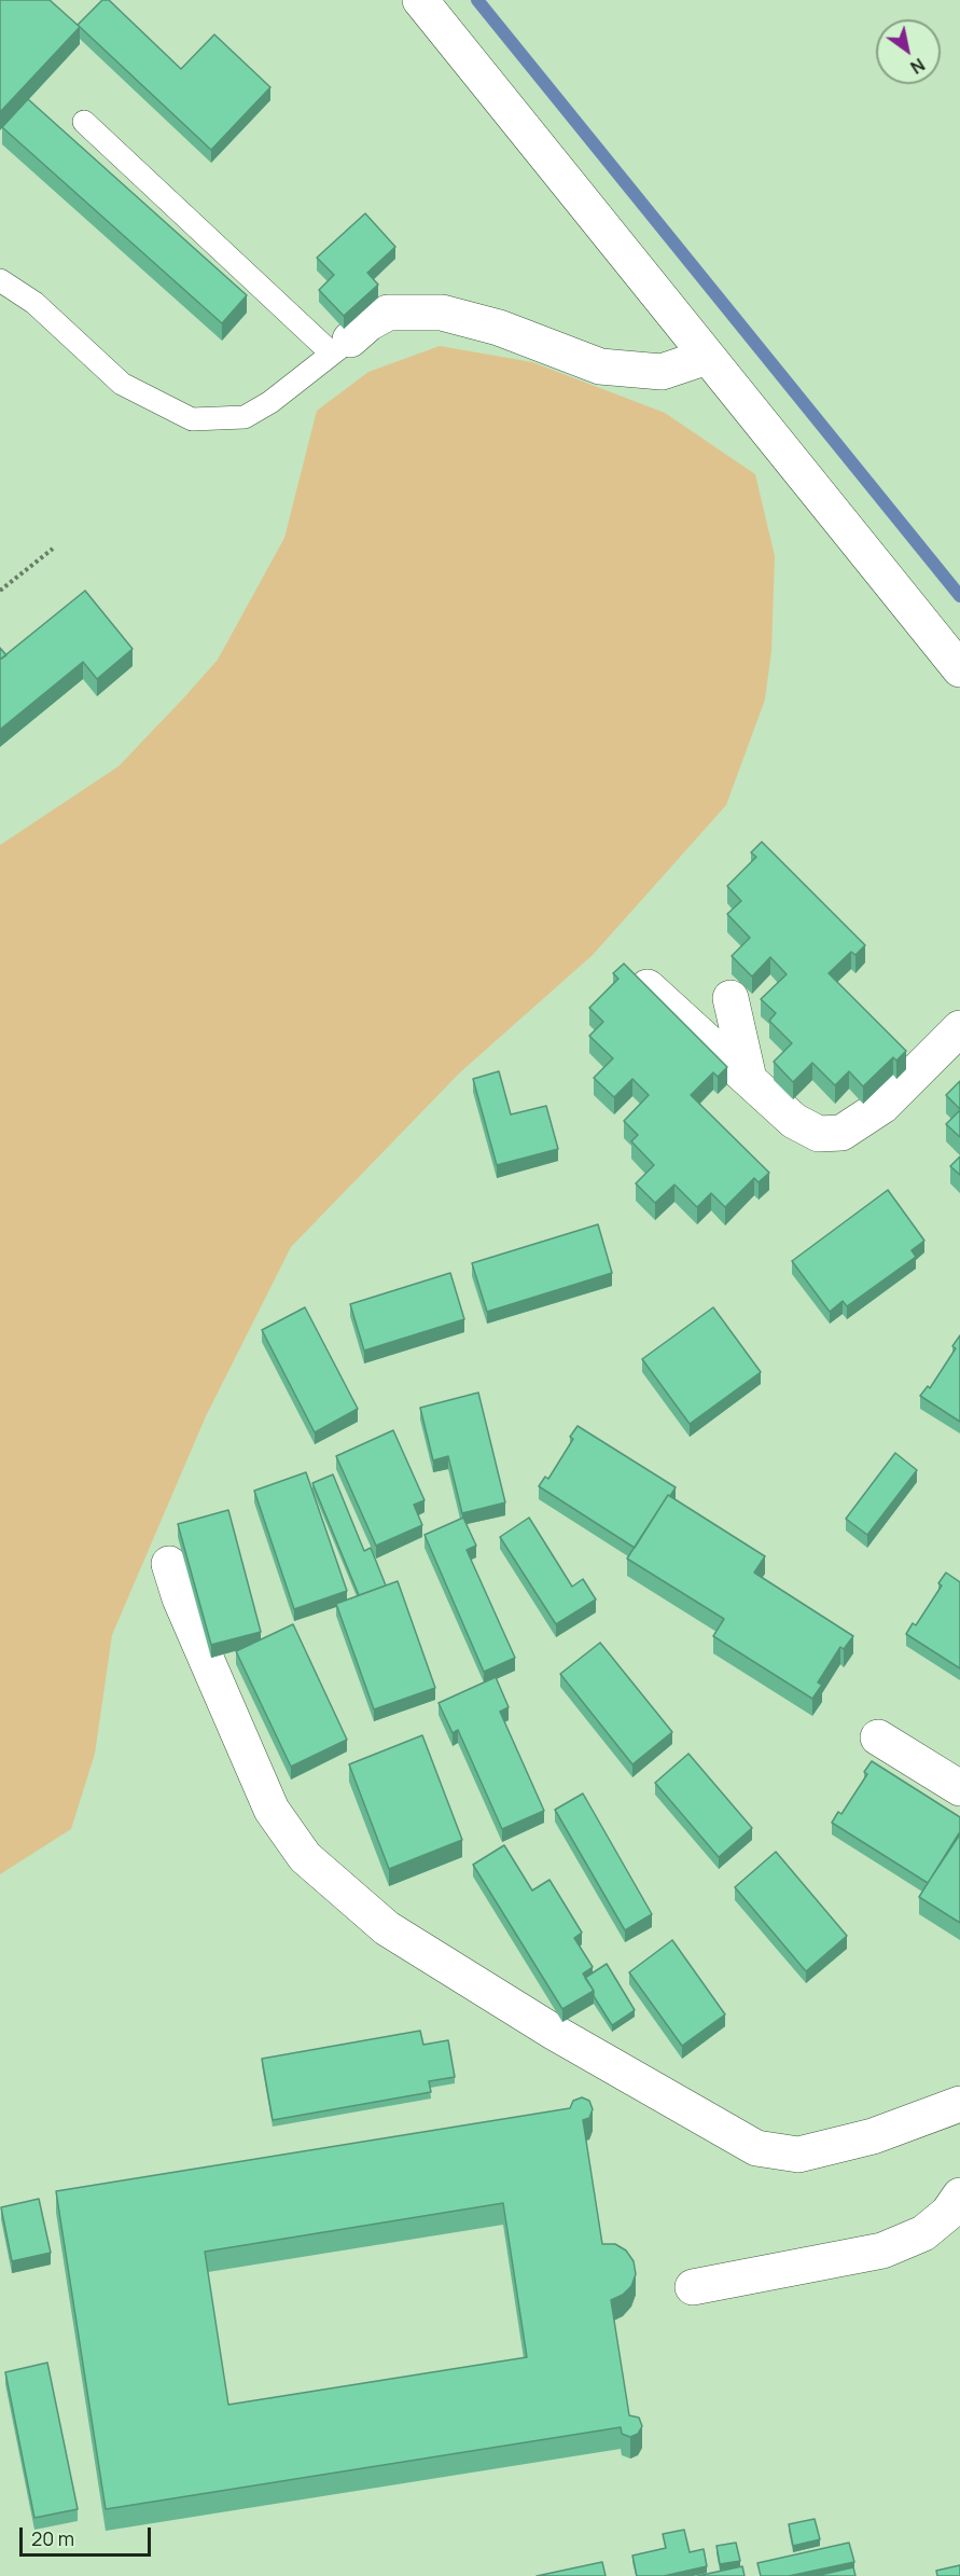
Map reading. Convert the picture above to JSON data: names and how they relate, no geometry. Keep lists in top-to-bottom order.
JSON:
{
  "scale_bar": "20 m",
  "north": "bottom right"
}
